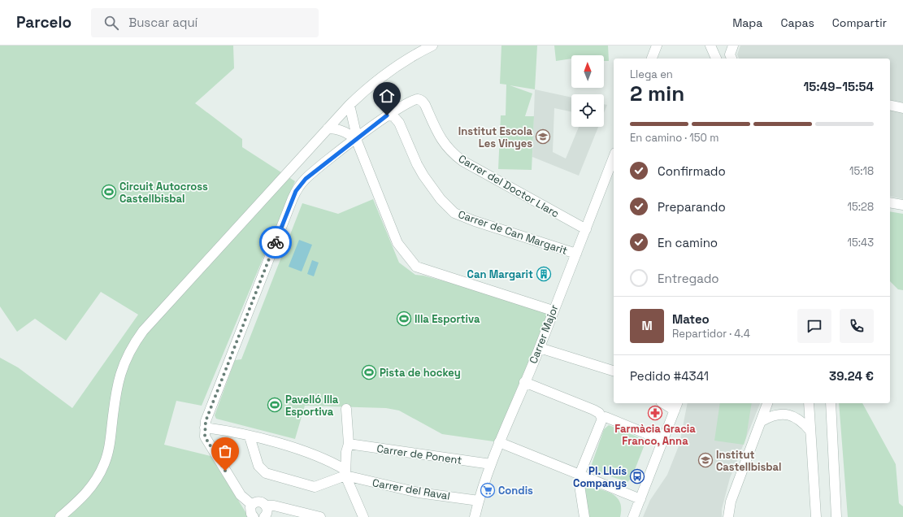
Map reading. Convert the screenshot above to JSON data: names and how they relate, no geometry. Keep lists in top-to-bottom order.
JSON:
{
  "streets": {
    "street": [
      "Carrer del Doctor Llarc",
      "Carrer de Can Margarit",
      "Carrer Major",
      "Carrer de Ponent",
      "Carrer del Raval"
    ]
  },
  "crossings": [
    ["Carrer del Doctor Llarc", "Carrer de Can Margarit"],
    ["Carrer del Doctor Llarc", "Carrer Major"],
    ["Carrer del Doctor Llarc", "Carrer del Raval"],
    ["Carrer de Can Margarit", "Carrer Major"],
    ["Carrer Major", "Carrer de Ponent"],
    ["Carrer Major", "Carrer del Raval"]
  ],
  "places": {
    "school or university": ["Institut Escola Les Vinyes", "Institut Castellbisbal"],
    "sports": [
      "Circuit Autocross Castellbisbal",
      "Illa Esportiva",
      "Pista de hockey",
      "Pavelló Illa Esportiva"
    ],
    "building": ["Can Margarit"],
    "pharmacy": ["Farmàcia Gracia Franco, Anna"],
    "bus stop": ["Pl. Lluís Companys"],
    "supermarket": ["Condis"]
  },
  "north": "top",
  "page": {
    "header": "Parcelo",
    "search": "Buscar aquí",
    "nav": ["Mapa", "Capas", "Compartir"],
    "heading": ["2 min", "Llega en", "15:49–15:54"],
    "panel": [
      "Mateo",
      "Repartidor · 4.4",
      "Pedido #4341",
      "39.24 €"
    ],
    "bar": "En camino · 150 m",
    "list": [
      ["Confirmado", "15:18"],
      ["Preparando", "15:28"],
      ["En camino", "15:43"],
      "Entregado"
    ],
    "round": "M"
  }
}
